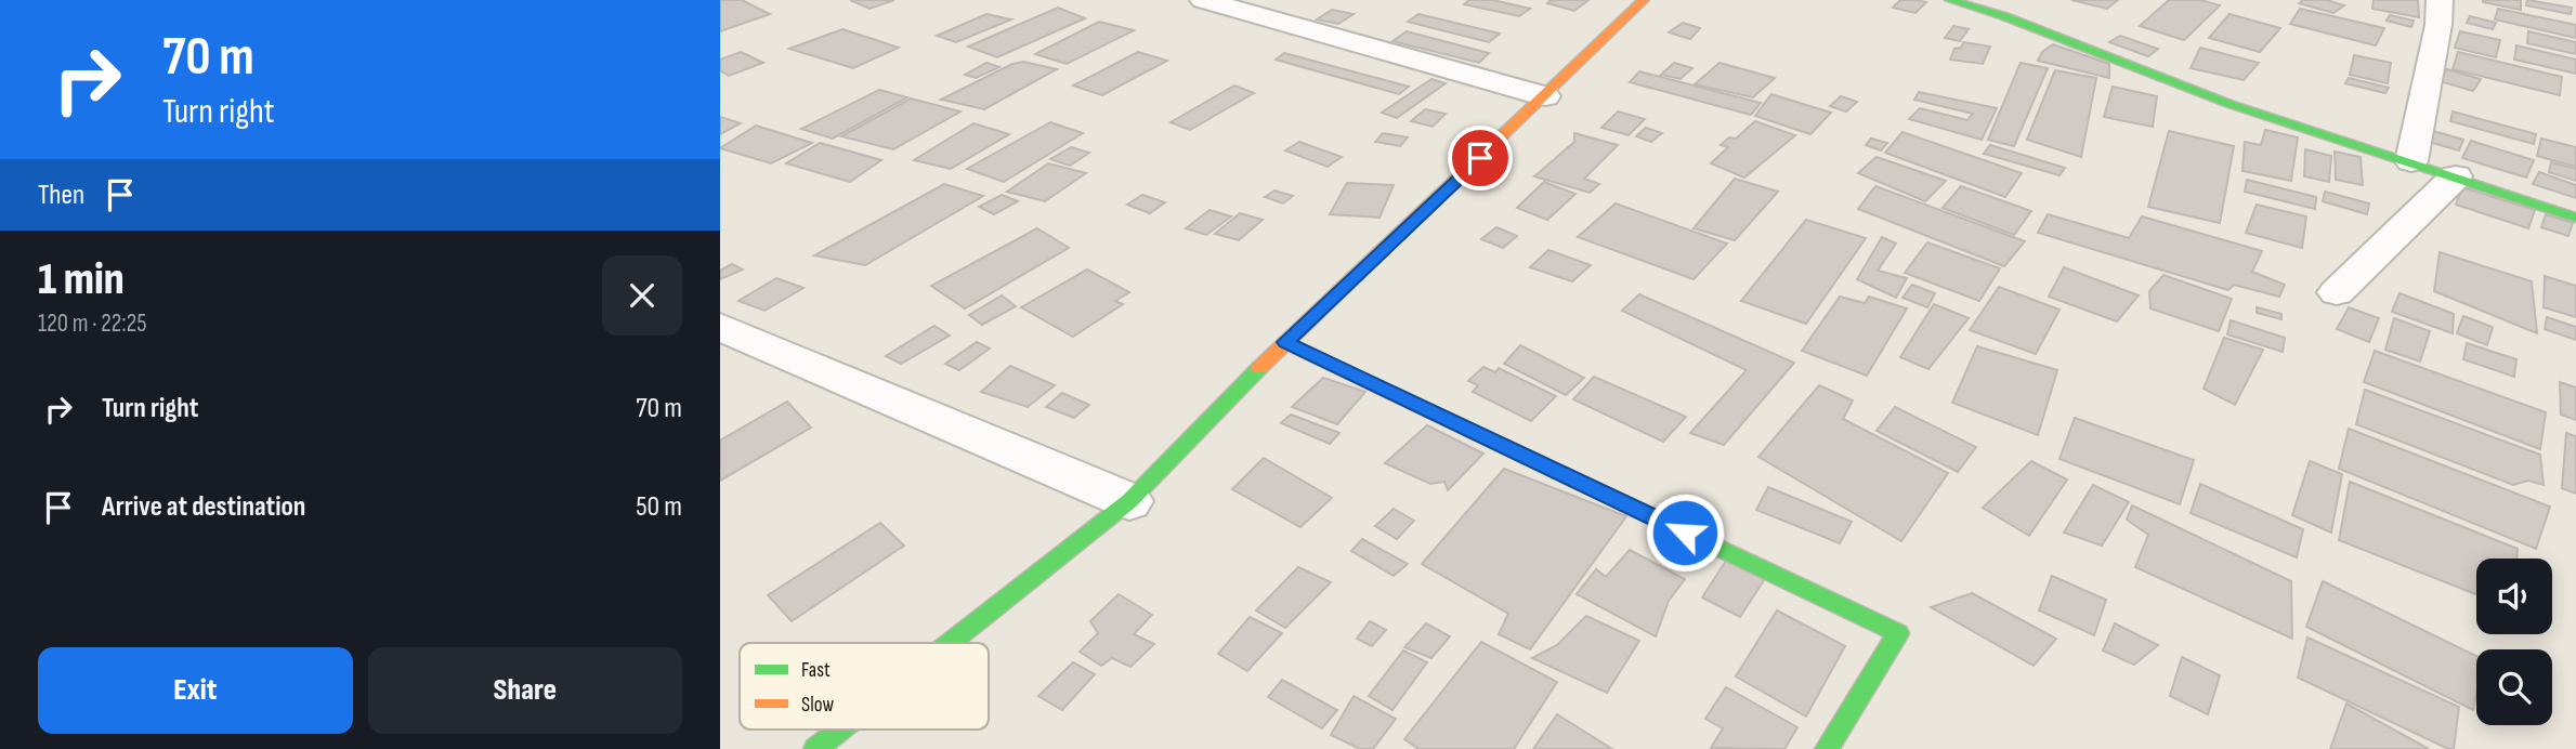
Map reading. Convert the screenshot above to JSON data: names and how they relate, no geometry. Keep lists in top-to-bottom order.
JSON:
{
  "legend": ["Fast", "Slow"],
  "page": {
    "turn": ["70 m", "Turn right"],
    "then": "Then",
    "heading": ["1 min", "120 m · 22:25"],
    "list": [
      {
        "name": "Turn right",
        "value": "70 m"
      },
      {
        "name": "Arrive at destination",
        "value": "50 m"
      }
    ],
    "buttons": ["Exit", "Share"]
  }
}
